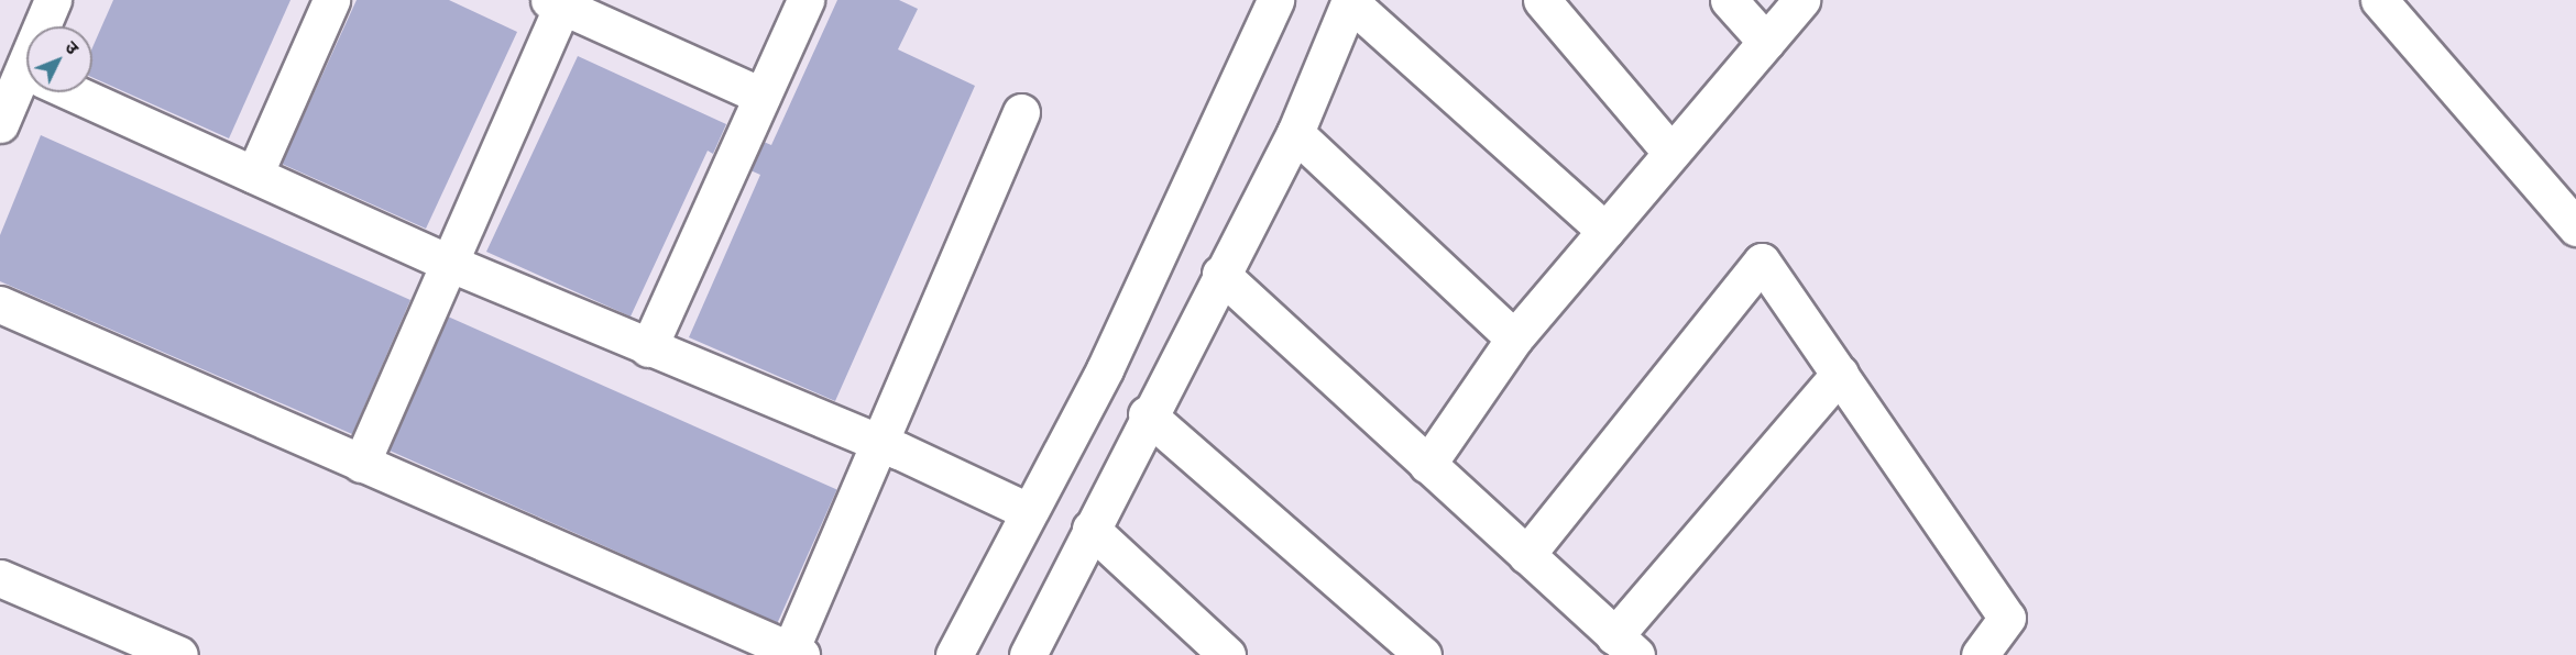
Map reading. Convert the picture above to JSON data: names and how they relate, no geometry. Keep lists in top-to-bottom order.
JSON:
{
  "north": "top right"
}
